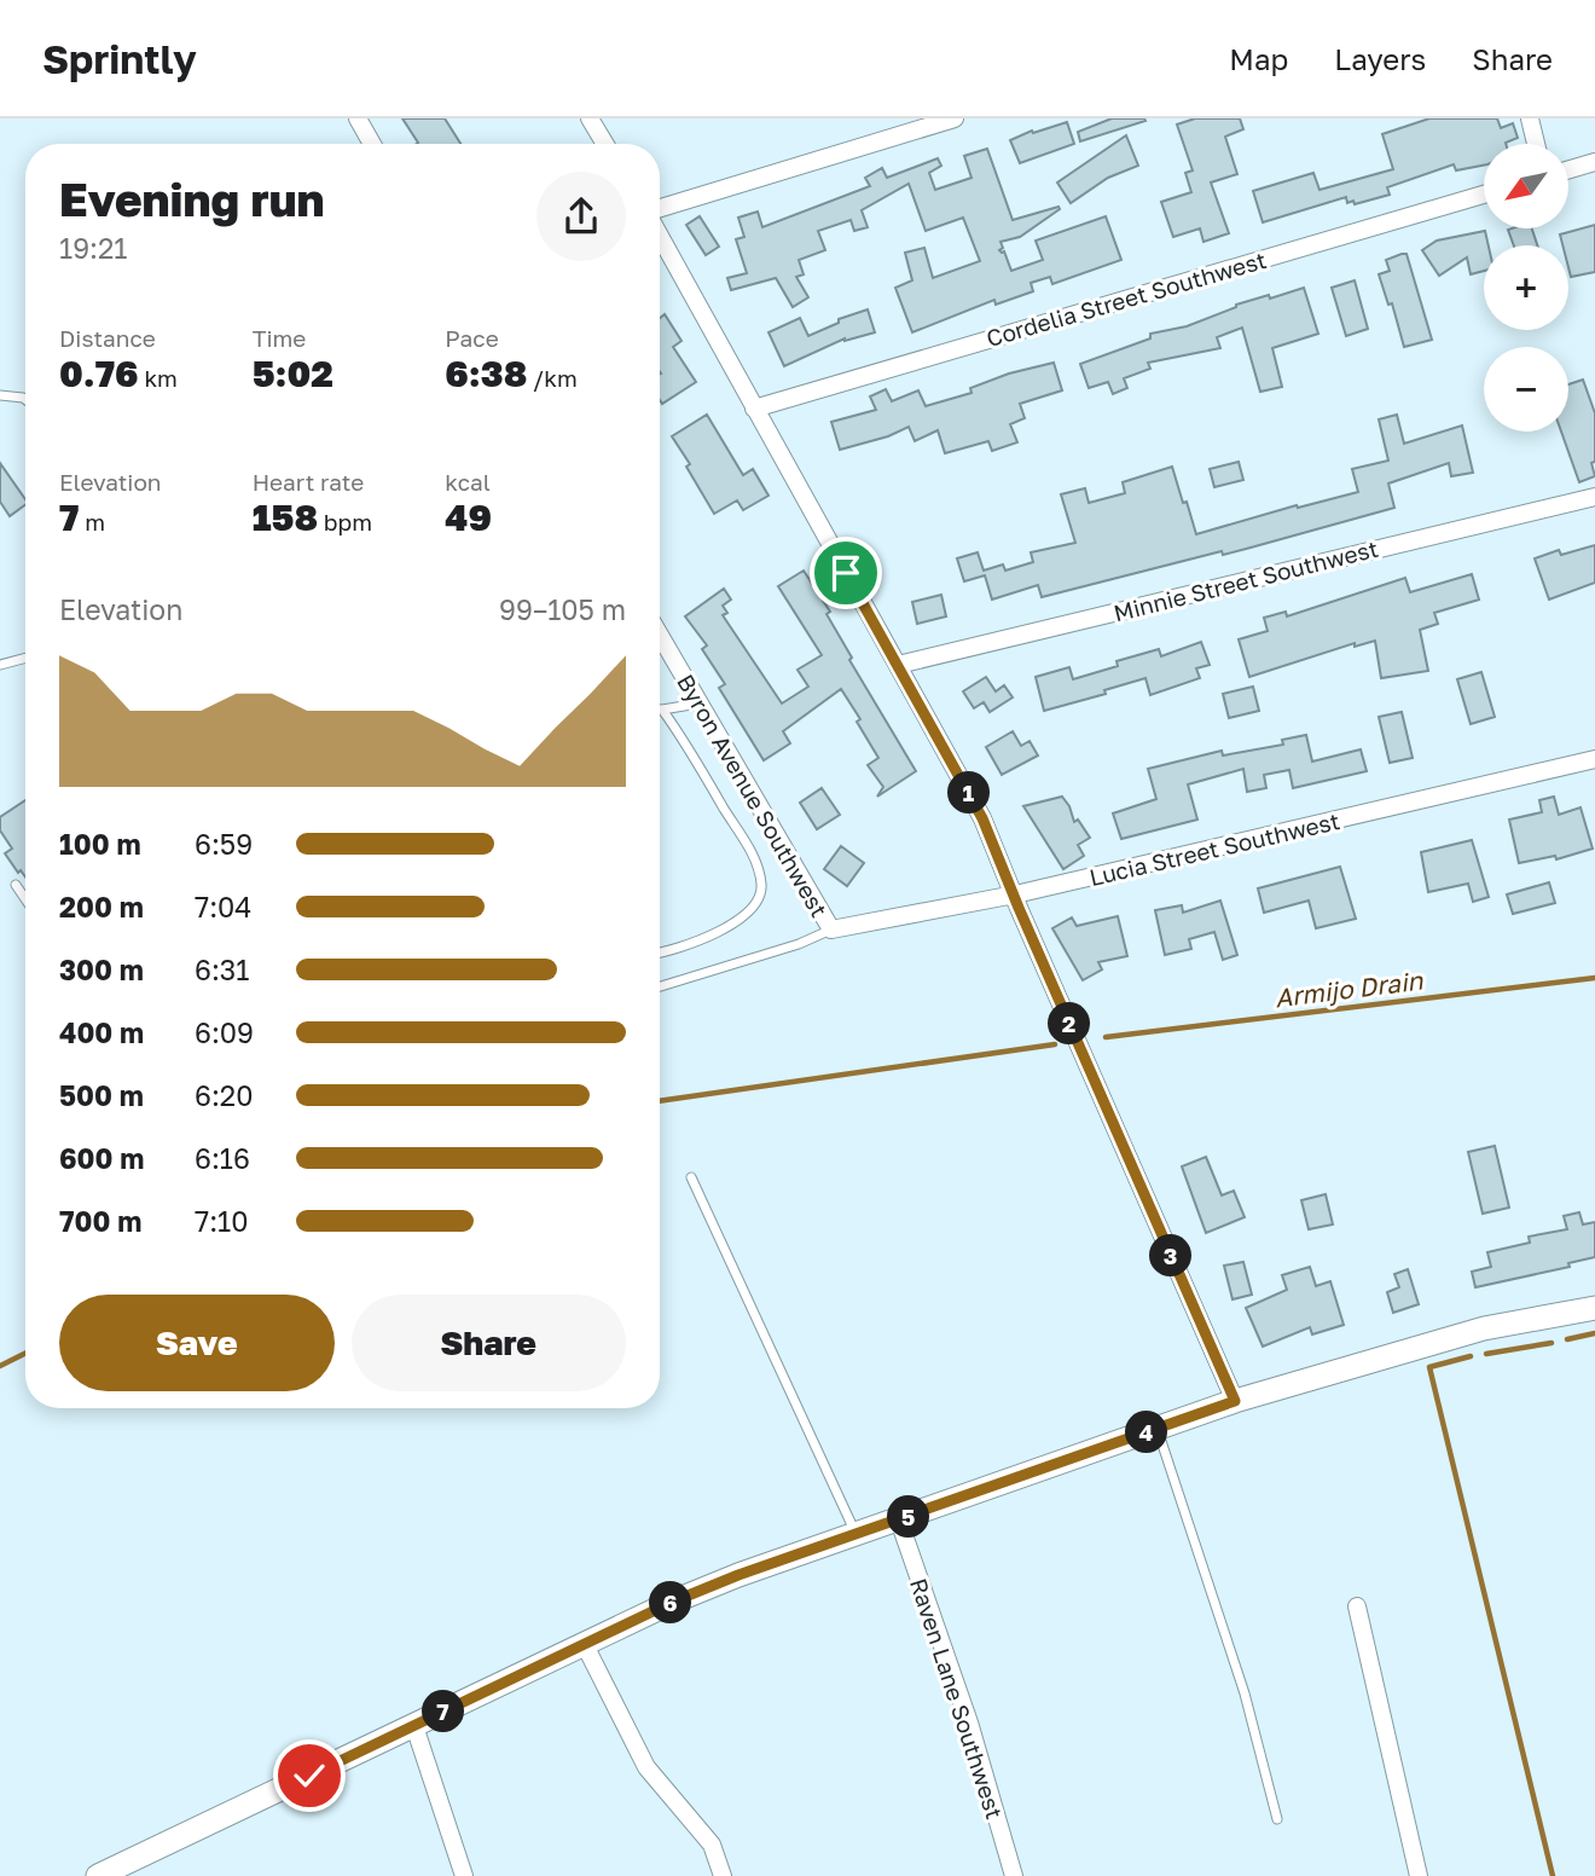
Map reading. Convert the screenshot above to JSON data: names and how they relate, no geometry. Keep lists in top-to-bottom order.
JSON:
{
  "streets": {
    "street": [
      "Cordelia Street Southwest",
      "Minnie Street Southwest",
      "Byron Avenue Southwest",
      "Lucia Street Southwest",
      "Raven Lane Southwest"
    ]
  },
  "crossings": [
    ["Byron Avenue Southwest", "Lucia Street Southwest"]
  ],
  "water": ["Armijo Drain"],
  "north": "bottom left",
  "page": {
    "header": "Sprintly",
    "nav": ["Map", "Layers", "Share"],
    "map_buttons": ["+", "−"],
    "heading": ["Evening run", "19:21"],
    "stats": [
      ["Distance", "0.76 km"],
      ["Time", "5:02"],
      ["Pace", "6:38 /km"],
      ["Elevation", "7 m"],
      ["Heart rate", "158 bpm"],
      ["kcal", "49"]
    ],
    "chart": ["Elevation", "99–105 m"],
    "pins": [
      "1",
      "2",
      "3",
      "4",
      "5",
      "6",
      "7"
    ],
    "list": [
      {
        "name": "100 m",
        "note": "6:59"
      },
      {
        "name": "200 m",
        "note": "7:04"
      },
      {
        "name": "300 m",
        "note": "6:31"
      },
      {
        "name": "400 m",
        "note": "6:09"
      },
      {
        "name": "500 m",
        "note": "6:20"
      },
      {
        "name": "600 m",
        "note": "6:16"
      },
      {
        "name": "700 m",
        "note": "7:10"
      }
    ],
    "buttons": ["Save", "Share"]
  }
}
